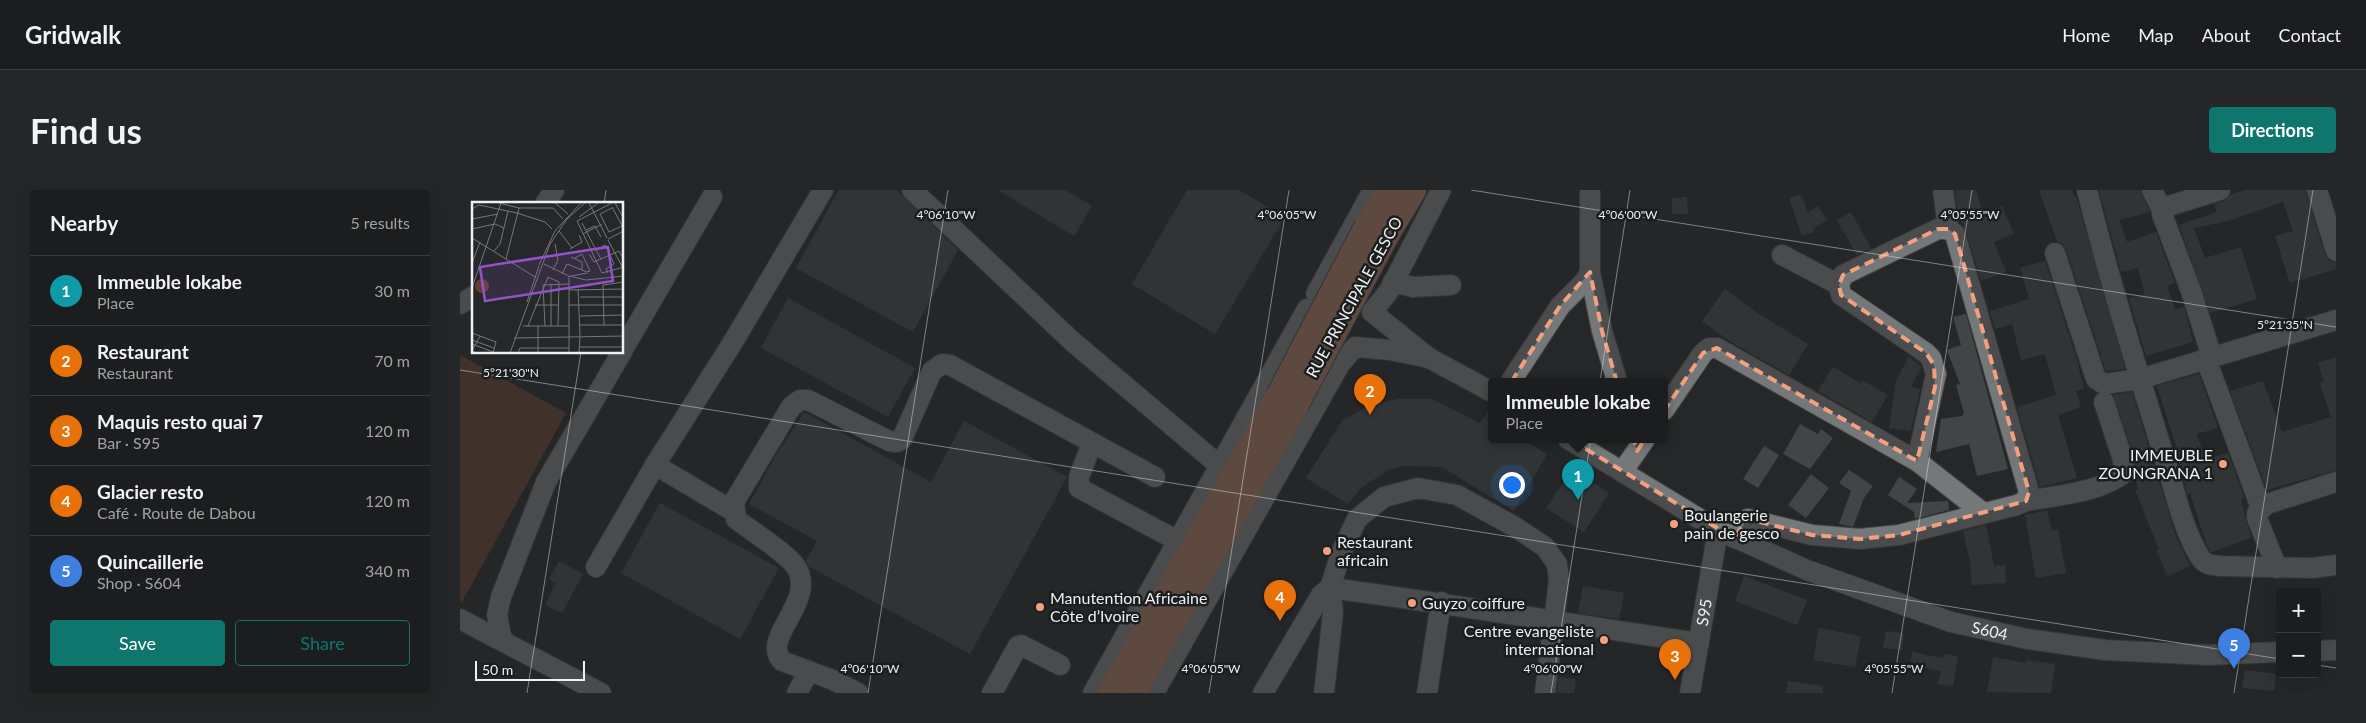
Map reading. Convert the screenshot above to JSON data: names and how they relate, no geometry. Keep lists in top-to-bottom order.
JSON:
{
  "streets": {
    "main road": ["RUE PRINCIPALE GESCO"],
    "street": ["S95", "S604"]
  },
  "crossings": [
    ["S95", "S604"]
  ],
  "places": [
    "IMMEUBLE ZOUNGRANA 1",
    "Boulangerie pain de gesco",
    "Restaurant africain",
    "Guyzo coiffure",
    "Manutention Africaine Côte d’Ivoire",
    "Centre evangeliste international"
  ],
  "scale_bar": "50 m",
  "page": {
    "header": "Gridwalk",
    "nav": [
      "Home",
      "Map",
      "About",
      "Contact"
    ],
    "buttons": [
      "Directions",
      ["Save", "Share"]
    ],
    "title": "Find us",
    "heading": ["Nearby", "5 results"],
    "list": [
      {
        "mark": "1",
        "name": "Immeuble lokabe",
        "note": "Place",
        "value": "30 m"
      },
      {
        "mark": "2",
        "name": "Restaurant",
        "note": "Restaurant",
        "value": "70 m"
      },
      {
        "mark": "3",
        "name": "Maquis resto quai 7",
        "note": "Bar · S95",
        "value": "120 m"
      },
      {
        "mark": "4",
        "name": "Glacier resto",
        "note": "Café · Route de Dabou",
        "value": "120 m"
      },
      {
        "mark": "5",
        "name": "Quincaillerie",
        "note": "Shop · S604",
        "value": "340 m"
      }
    ],
    "pins": [
      "2",
      "1",
      "4",
      "5",
      "3"
    ],
    "popup": ["Immeuble lokabe", "Place"],
    "map_buttons": ["+", "−"],
    "scale": "50 m"
  },
  "coordinates": [
    "4°06'10\"W",
    "4°06'05\"W",
    "4°06'00\"W",
    "4°05'55\"W",
    "5°21'35\"N",
    "5°21'30\"N"
  ]
}
